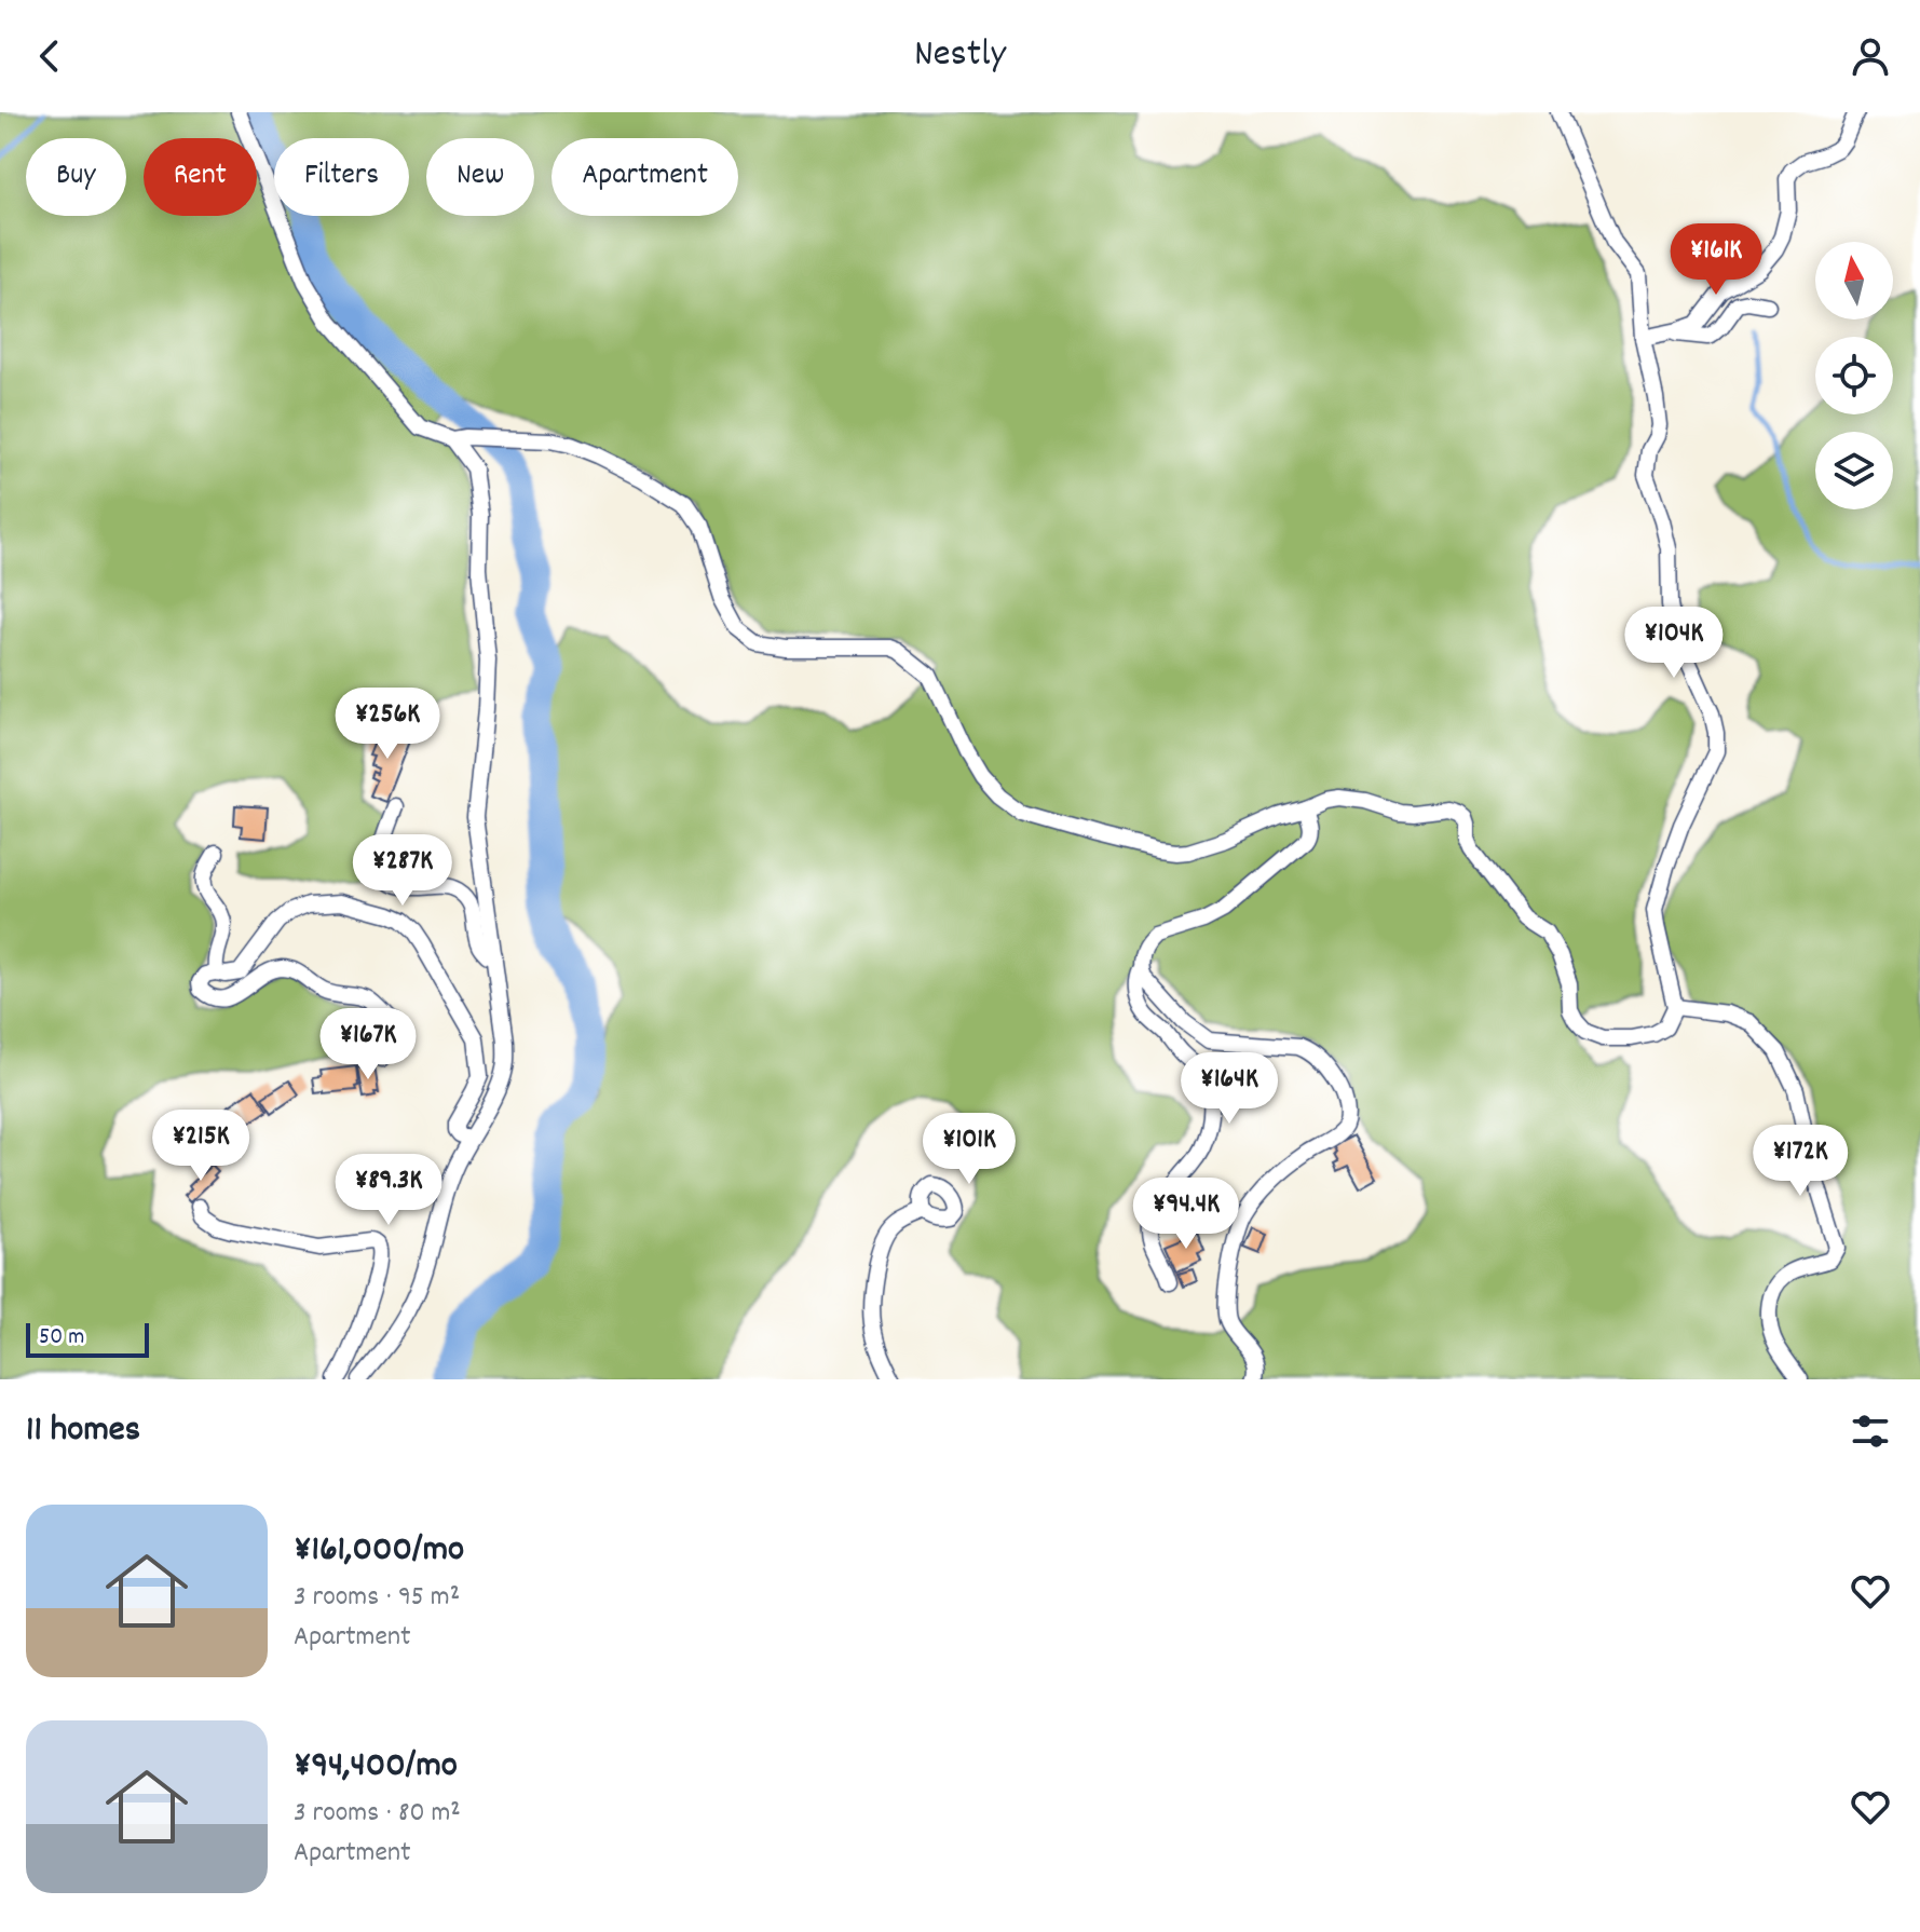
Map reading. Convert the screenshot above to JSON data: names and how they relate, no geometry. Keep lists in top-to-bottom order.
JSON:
{
  "scale_bar": "50 m",
  "north": "top",
  "page": {
    "header": "Nestly",
    "chip": [
      "Buy",
      "Rent",
      "Filters",
      "New",
      "Apartment"
    ],
    "price": [
      "¥161K",
      "¥104K",
      "¥256K",
      "¥287K",
      "¥167K",
      "¥164K",
      "¥215K",
      "¥101K",
      "¥172K",
      "¥89.3K",
      "¥94.4K"
    ],
    "scale": "50 m",
    "heading": "11 homes",
    "list": [
      {
        "name": "¥161,000/mo",
        "note": "3 rooms · 95 m² · Apartment"
      },
      {
        "name": "¥94,400/mo",
        "note": "3 rooms · 80 m² · Apartment"
      }
    ]
  }
}
